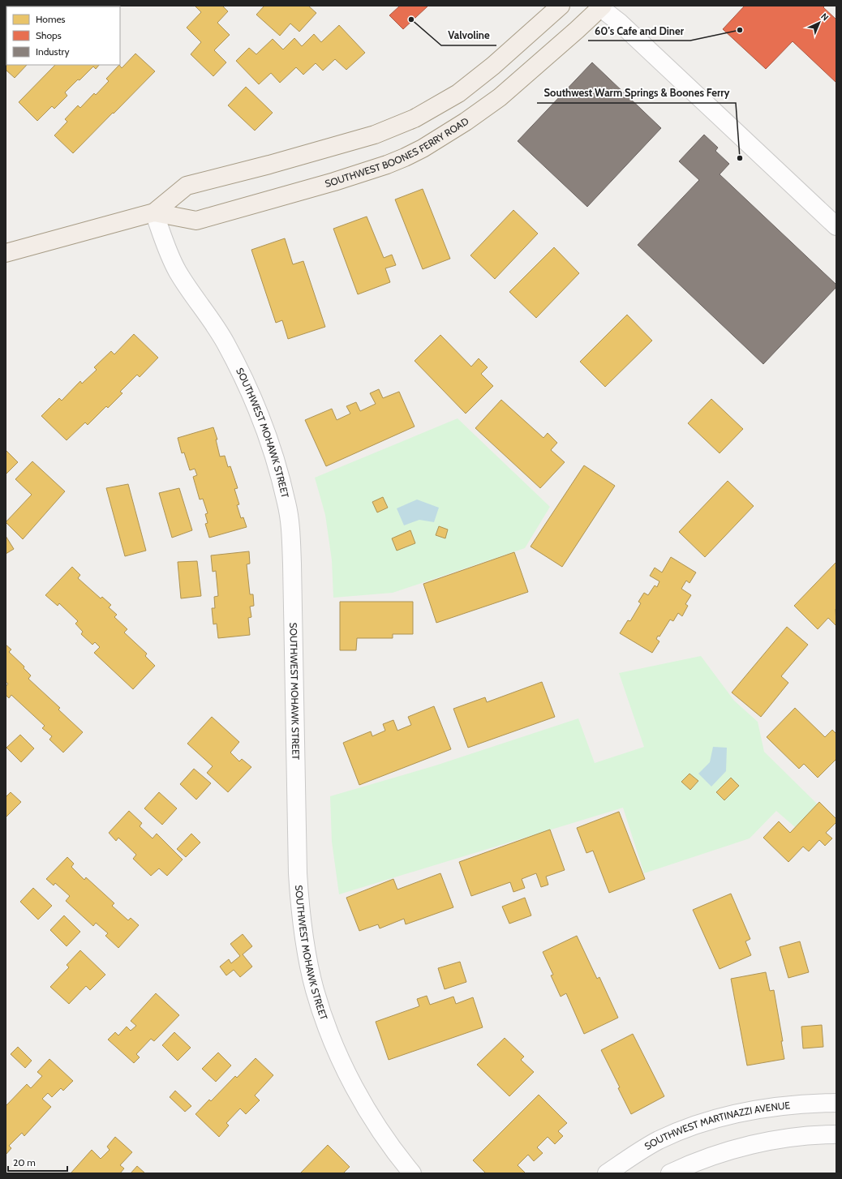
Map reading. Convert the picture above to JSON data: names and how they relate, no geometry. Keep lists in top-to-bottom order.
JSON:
{
  "streets": {
    "main road": ["SOUTHWEST BOONES FERRY ROAD"],
    "street": ["SOUTHWEST MOHAWK STREET", "SOUTHWEST MARTINAZZI AVENUE"]
  },
  "crossings": [
    ["SOUTHWEST BOONES FERRY ROAD", "SOUTHWEST MOHAWK STREET"]
  ],
  "places": ["Valvoline", "60's Cafe and Diner", "Southwest Warm Springs & Boones Ferry"],
  "legend": ["Homes", "Shops", "Industry"],
  "scale_bar": "20 m",
  "north": "top right"
}
